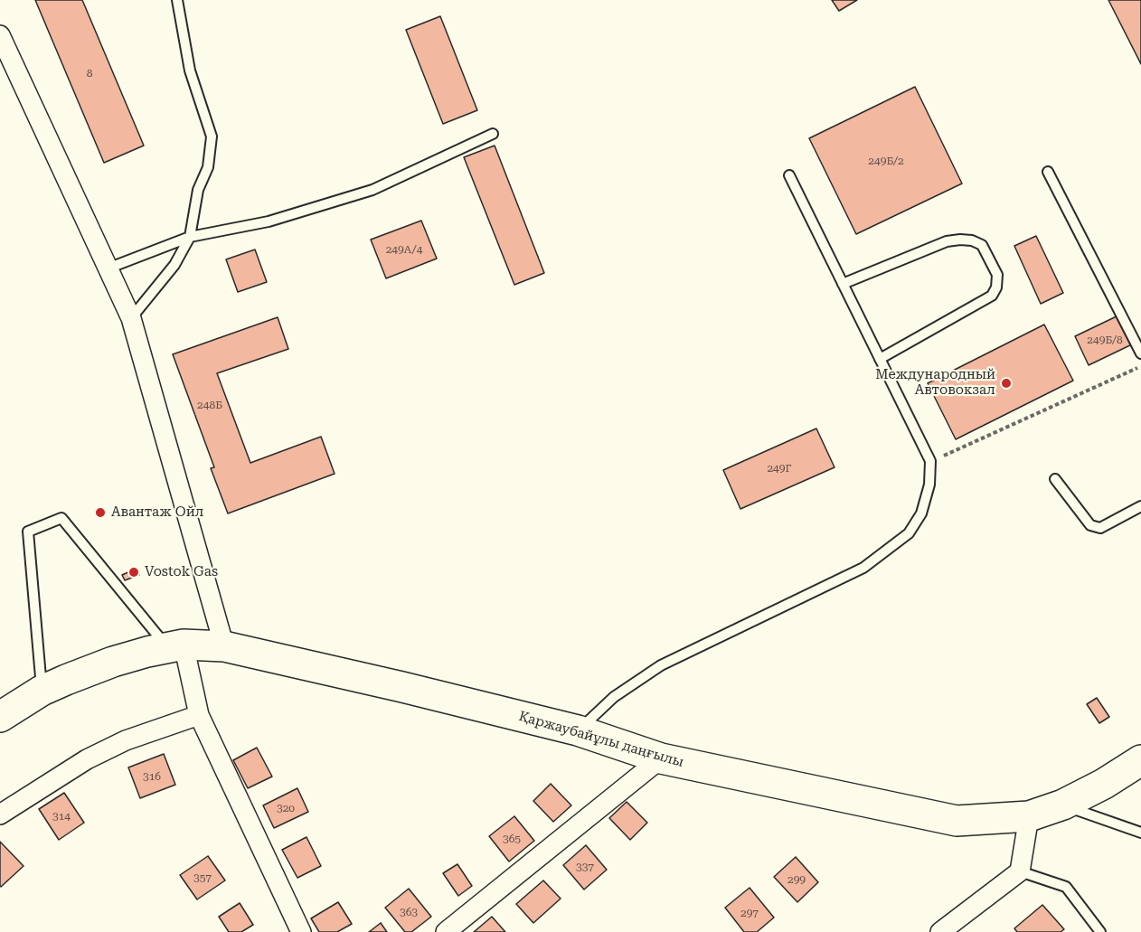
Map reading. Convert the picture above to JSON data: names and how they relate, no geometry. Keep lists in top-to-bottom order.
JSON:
{
  "streets": {
    "highway": ["Қаржаубайұлы даңғылы"]
  },
  "places": ["Международный Автовокзал", "Авантаж Ойл", "Vostok Gas"],
  "house_numbers": [
    "8",
    "249Б/2",
    "249А/4",
    "249Б/8",
    "248Б",
    "249Г",
    "316",
    "320",
    "314",
    "365",
    "337",
    "357",
    "299",
    "363",
    "297"
  ]
}
